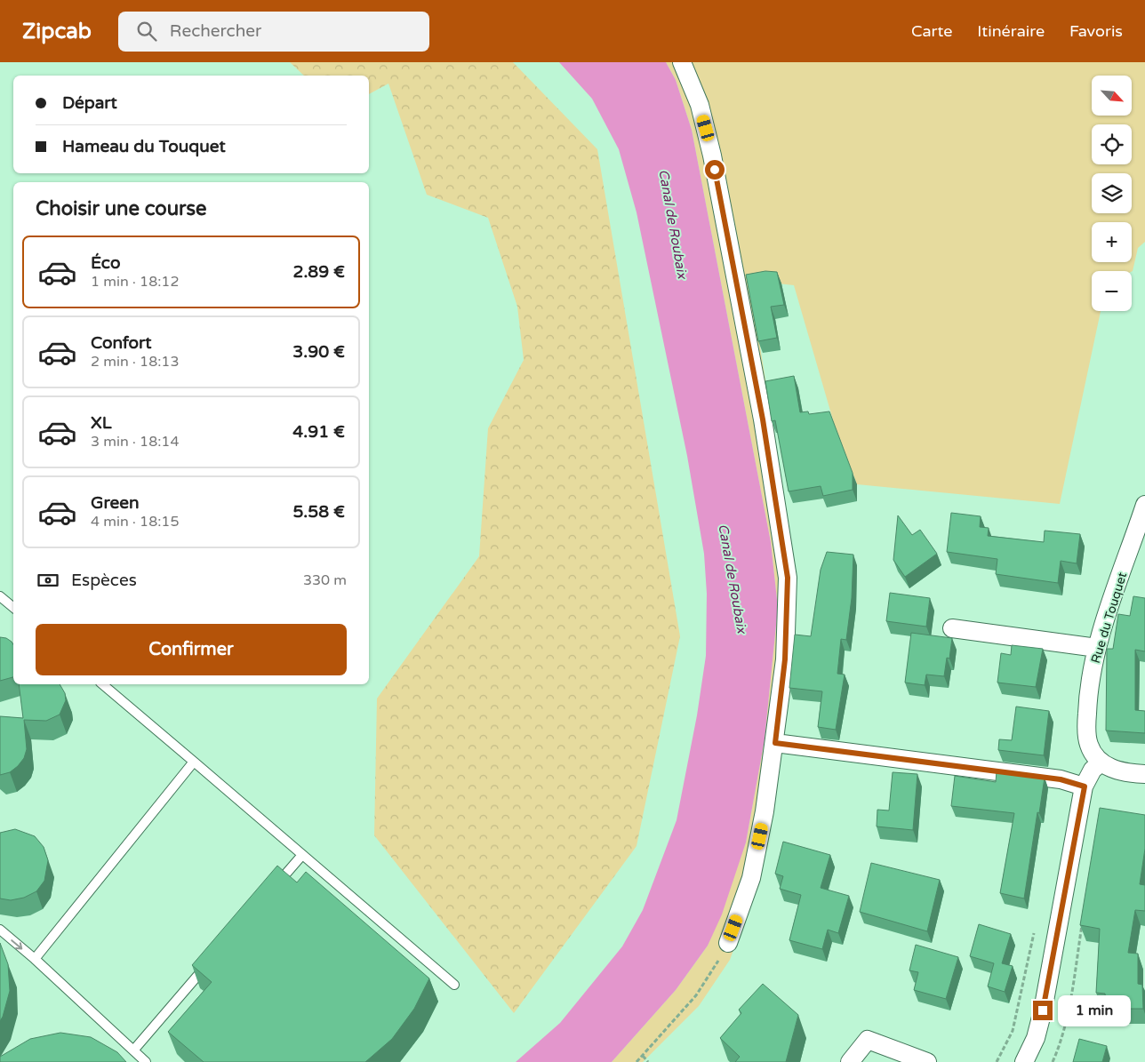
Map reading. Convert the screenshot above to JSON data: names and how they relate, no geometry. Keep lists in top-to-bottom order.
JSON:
{
  "streets": {
    "street": ["Rue du Touquet"]
  },
  "water": ["Canal de Roubaix"],
  "north": "bottom right",
  "page": {
    "header": "Zipcab",
    "search": "Rechercher",
    "nav": ["Carte", "Itinéraire", "Favoris"],
    "map_buttons": ["+", "−"],
    "banner": ["Départ", "Hameau du Touquet"],
    "heading": "Choisir une course",
    "list": [
      {
        "name": "Éco",
        "note": "1 min · 18:12",
        "value": "2.89 €"
      },
      {
        "name": "Confort",
        "note": "2 min · 18:13",
        "value": "3.90 €"
      },
      {
        "name": "XL",
        "note": "3 min · 18:14",
        "value": "4.91 €"
      },
      {
        "name": "Green",
        "note": "4 min · 18:15",
        "value": "5.58 €"
      }
    ],
    "pay": ["Espèces", "330 m"],
    "buttons": "Confirmer",
    "bubble": "1 min"
  }
}
